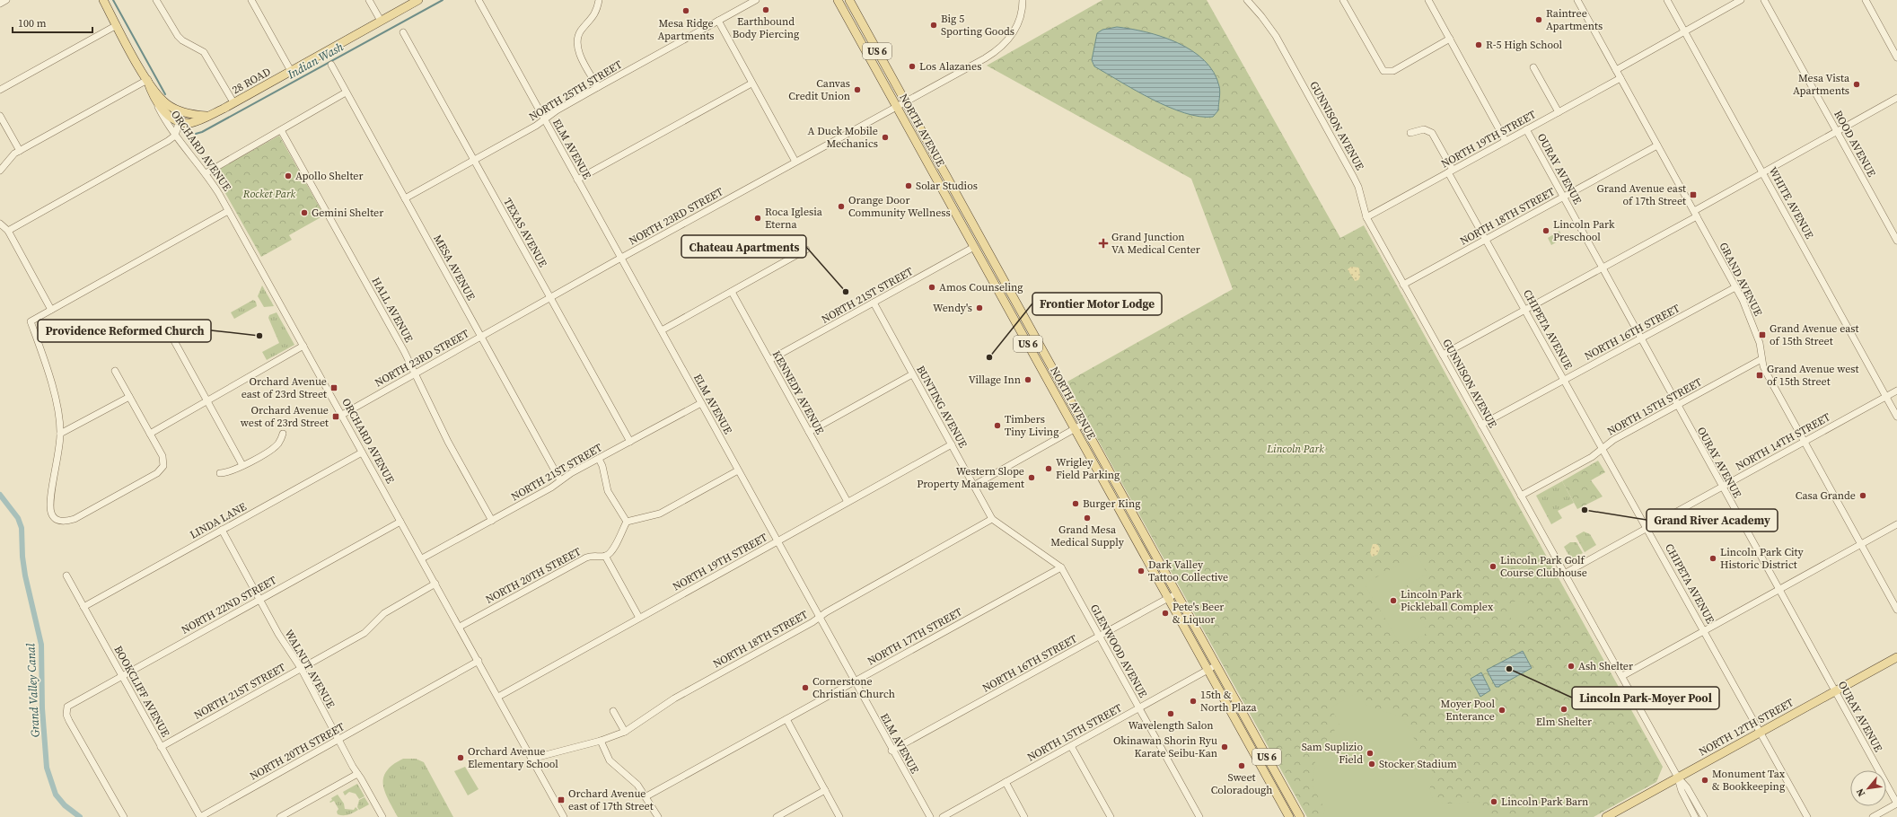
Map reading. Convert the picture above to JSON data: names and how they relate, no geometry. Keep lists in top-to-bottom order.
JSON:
{
  "streets": {
    "main road": [
      "US 6",
      "28 ROAD",
      "NORTH AVENUE",
      "ORCHARD AVENUE",
      "NORTH 12TH STREET"
    ],
    "street": [
      "NORTH 25TH STREET",
      "GUNNISON AVENUE",
      "NORTH 19TH STREET",
      "ROOD AVENUE",
      "ELM AVENUE",
      "OURAY AVENUE",
      "WHITE AVENUE",
      "NORTH 23RD STREET",
      "NORTH 18TH STREET",
      "TEXAS AVENUE",
      "MESA AVENUE",
      "GRAND AVENUE",
      "NORTH 21ST STREET",
      "HALL AVENUE",
      "CHIPETA AVENUE",
      "NORTH 16TH STREET",
      "KENNEDY AVENUE",
      "BUNTING AVENUE",
      "NORTH 15TH STREET",
      "NORTH 14TH STREET",
      "LINDA LANE",
      "NORTH 20TH STREET",
      "NORTH 22ND STREET",
      "NORTH 17TH STREET",
      "GLENWOOD AVENUE",
      "WALNUT AVENUE",
      "BOOKCLIFF AVENUE"
    ]
  },
  "crossings": [
    ["28 ROAD", "ORCHARD AVENUE"],
    ["NORTH 25TH STREET", "ELM AVENUE"],
    ["NORTH 25TH STREET", "TEXAS AVENUE"],
    ["NORTH 25TH STREET", "MESA AVENUE"],
    ["GUNNISON AVENUE", "NORTH 19TH STREET"],
    ["GUNNISON AVENUE", "NORTH 18TH STREET"],
    ["GUNNISON AVENUE", "NORTH 16TH STREET"],
    ["GUNNISON AVENUE", "NORTH 15TH STREET"],
    ["GUNNISON AVENUE", "NORTH 14TH STREET"],
    ["GUNNISON AVENUE", "NORTH 12TH STREET"],
    ["NORTH AVENUE", "NORTH 23RD STREET"],
    ["NORTH AVENUE", "NORTH 21ST STREET"],
    ["NORTH AVENUE", "NORTH 16TH STREET"],
    ["NORTH AVENUE", "NORTH 15TH STREET"],
    ["NORTH 19TH STREET", "ELM AVENUE"],
    ["NORTH 19TH STREET", "ORCHARD AVENUE"],
    ["NORTH 19TH STREET", "OURAY AVENUE"],
    ["NORTH 19TH STREET", "GRAND AVENUE"],
    ["NORTH 19TH STREET", "CHIPETA AVENUE"],
    ["NORTH 19TH STREET", "KENNEDY AVENUE"],
    ["NORTH 19TH STREET", "BUNTING AVENUE"],
    ["ELM AVENUE", "NORTH 23RD STREET"],
    ["ELM AVENUE", "NORTH 18TH STREET"],
    ["ELM AVENUE", "NORTH 21ST STREET"],
    ["ELM AVENUE", "NORTH 16TH STREET"],
    ["ELM AVENUE", "NORTH 17TH STREET"],
    ["ORCHARD AVENUE", "NORTH 23RD STREET"],
    ["ORCHARD AVENUE", "NORTH 18TH STREET"],
    ["ORCHARD AVENUE", "NORTH 21ST STREET"],
    ["ORCHARD AVENUE", "LINDA LANE"],
    ["ORCHARD AVENUE", "NORTH 20TH STREET"],
    ["ORCHARD AVENUE", "NORTH 22ND STREET"],
    ["OURAY AVENUE", "NORTH 18TH STREET"],
    ["OURAY AVENUE", "NORTH 16TH STREET"],
    ["OURAY AVENUE", "NORTH 15TH STREET"],
    ["OURAY AVENUE", "NORTH 14TH STREET"],
    ["OURAY AVENUE", "NORTH 12TH STREET"],
    ["WHITE AVENUE", "NORTH 14TH STREET"],
    ["NORTH 23RD STREET", "TEXAS AVENUE"],
    ["NORTH 23RD STREET", "MESA AVENUE"],
    ["NORTH 23RD STREET", "HALL AVENUE"],
    ["NORTH 18TH STREET", "GRAND AVENUE"],
    ["NORTH 18TH STREET", "CHIPETA AVENUE"],
    ["NORTH 18TH STREET", "BUNTING AVENUE"],
    ["NORTH 18TH STREET", "GLENWOOD AVENUE"],
    ["TEXAS AVENUE", "NORTH 21ST STREET"],
    ["MESA AVENUE", "NORTH 21ST STREET"],
    ["GRAND AVENUE", "NORTH 16TH STREET"],
    ["GRAND AVENUE", "NORTH 15TH STREET"],
    ["GRAND AVENUE", "NORTH 14TH STREET"],
    ["NORTH 21ST STREET", "HALL AVENUE"],
    ["NORTH 21ST STREET", "KENNEDY AVENUE"],
    ["NORTH 21ST STREET", "BUNTING AVENUE"],
    ["NORTH 21ST STREET", "WALNUT AVENUE"],
    ["NORTH 21ST STREET", "BOOKCLIFF AVENUE"],
    ["CHIPETA AVENUE", "NORTH 16TH STREET"],
    ["CHIPETA AVENUE", "NORTH 15TH STREET"],
    ["CHIPETA AVENUE", "NORTH 14TH STREET"],
    ["CHIPETA AVENUE", "NORTH 12TH STREET"],
    ["NORTH 16TH STREET", "GLENWOOD AVENUE"],
    ["BUNTING AVENUE", "GLENWOOD AVENUE"],
    ["NORTH 15TH STREET", "GLENWOOD AVENUE"],
    ["LINDA LANE", "WALNUT AVENUE"],
    ["LINDA LANE", "BOOKCLIFF AVENUE"],
    ["NORTH 20TH STREET", "WALNUT AVENUE"],
    ["NORTH 20TH STREET", "BOOKCLIFF AVENUE"],
    ["NORTH 22ND STREET", "WALNUT AVENUE"],
    ["NORTH 22ND STREET", "BOOKCLIFF AVENUE"],
    ["NORTH 17TH STREET", "GLENWOOD AVENUE"]
  ],
  "water": ["Indian Wash", "Grand Valley Canal"],
  "parks": ["Rocket Park", "Lincoln Park"],
  "places": {
    "other": [
      "Earthbound Body Piercing",
      "Mesa Ridge Apartments",
      "Raintree Apartments",
      "Big 5 Sporting Goods",
      "R-5 High School",
      "Los Alazanes",
      "Mesa Vista Apartments",
      "Canvas Credit Union",
      "A Duck Mobile Mechanics",
      "Apollo Shelter",
      "Solar Studios",
      "Orange Door Community Wellness",
      "Gemini Shelter",
      "Roca Iglesia Eterna",
      "Lincoln Park Preschool",
      "Amos Counseling",
      "Chateau Apartments",
      "Wendy's",
      "Providence Reformed Church",
      "Frontier Motor Lodge",
      "Village Inn",
      "Timbers Tiny Living",
      "Wrigley Field Parking",
      "Western Slope Property Management",
      "Casa Grande",
      "Burger King",
      "Grand River Academy",
      "Grand Mesa Medical Supply",
      "Lincoln Park City Historic District",
      "Lincoln Park Golf Course Clubhouse",
      "Dark Valley Tattoo Collective",
      "Lincoln Park Pickleball Complex",
      "Pete's Beer & Liquor",
      "Ash Shelter",
      "Lincoln Park-Moyer Pool",
      "Cornerstone Christian Church",
      "15th & North Plaza",
      "Elm Shelter",
      "Moyer Pool Enterance",
      "Wavelength Salon",
      "Okinawan Shorin Ryu Karate Seibu-Kan",
      "Sam Suplizio Field",
      "Orchard Avenue Elementary School",
      "Stocker Stadium",
      "Sweet Coloradough",
      "Monument Tax & Bookkeeping",
      "Lincoln Park Barn"
    ],
    "transit": [
      "Grand Avenue east of 17th Street",
      "Grand Avenue east of 15th Street",
      "Grand Avenue west of 15th Street",
      "Orchard Avenue east of 23rd Street",
      "Orchard Avenue west of 23rd Street",
      "Orchard Avenue east of 17th Street"
    ],
    "health": ["Grand Junction VA Medical Center"]
  },
  "scale_bar": "100 m",
  "north": "bottom left"
}
